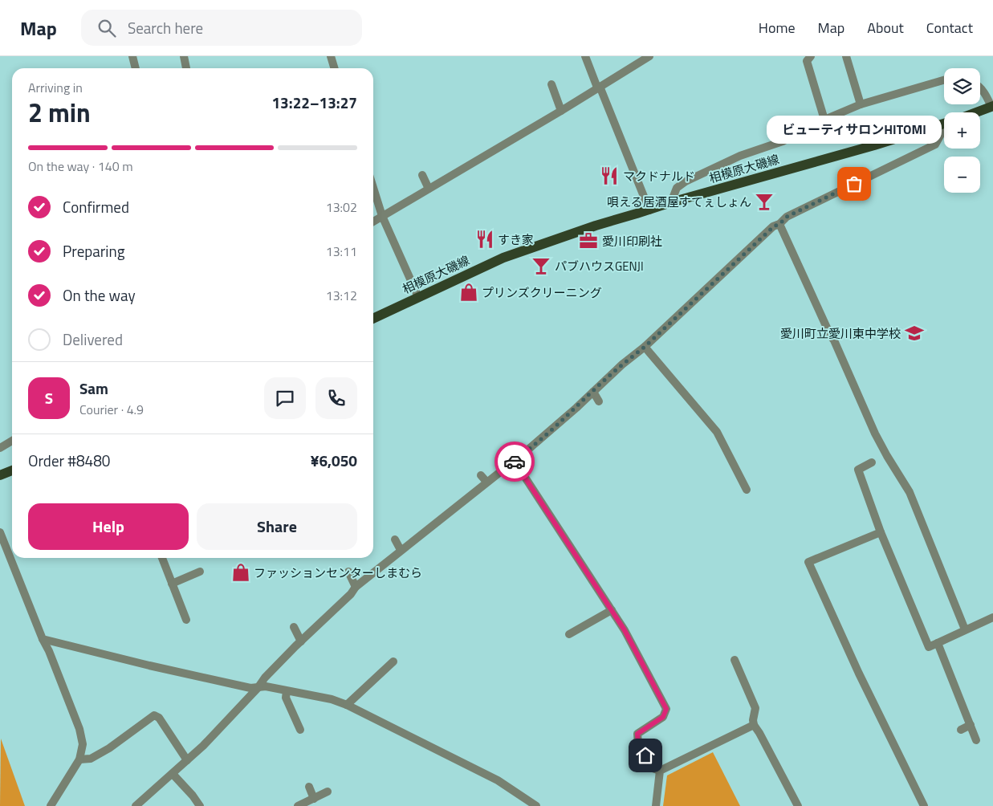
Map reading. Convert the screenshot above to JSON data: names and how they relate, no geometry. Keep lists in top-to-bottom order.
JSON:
{
  "streets": {
    "main road": ["相模原大磯線"]
  },
  "places": {
    "restaurant": ["マクドナルド", "すき家"],
    "other": ["ビューティサロンHITOMI"],
    "bar": ["唄える居酒屋すてぇしょん", "パブハウスGENJI"],
    "office": ["愛川印刷社"],
    "shop": ["プリンズクリーニング", "ファッションセンターしまむら"],
    "school or university": ["愛川町立愛川東中学校"]
  },
  "page": {
    "header": "Map",
    "search": "Search here",
    "nav": [
      "Home",
      "Map",
      "About",
      "Contact"
    ],
    "map_buttons": ["+", "−"],
    "heading": ["2 min", "Arriving in", "13:22–13:27"],
    "panel": [
      "Sam",
      "Courier · 4.9",
      "Order #8480",
      "¥6,050"
    ],
    "bubble": "ビューティサロンHITOMI",
    "bar": "On the way · 140 m",
    "list": [
      ["Confirmed", "13:02"],
      ["Preparing", "13:11"],
      ["On the way", "13:12"],
      "Delivered"
    ],
    "round": "S",
    "buttons": ["Help", "Share"]
  }
}
